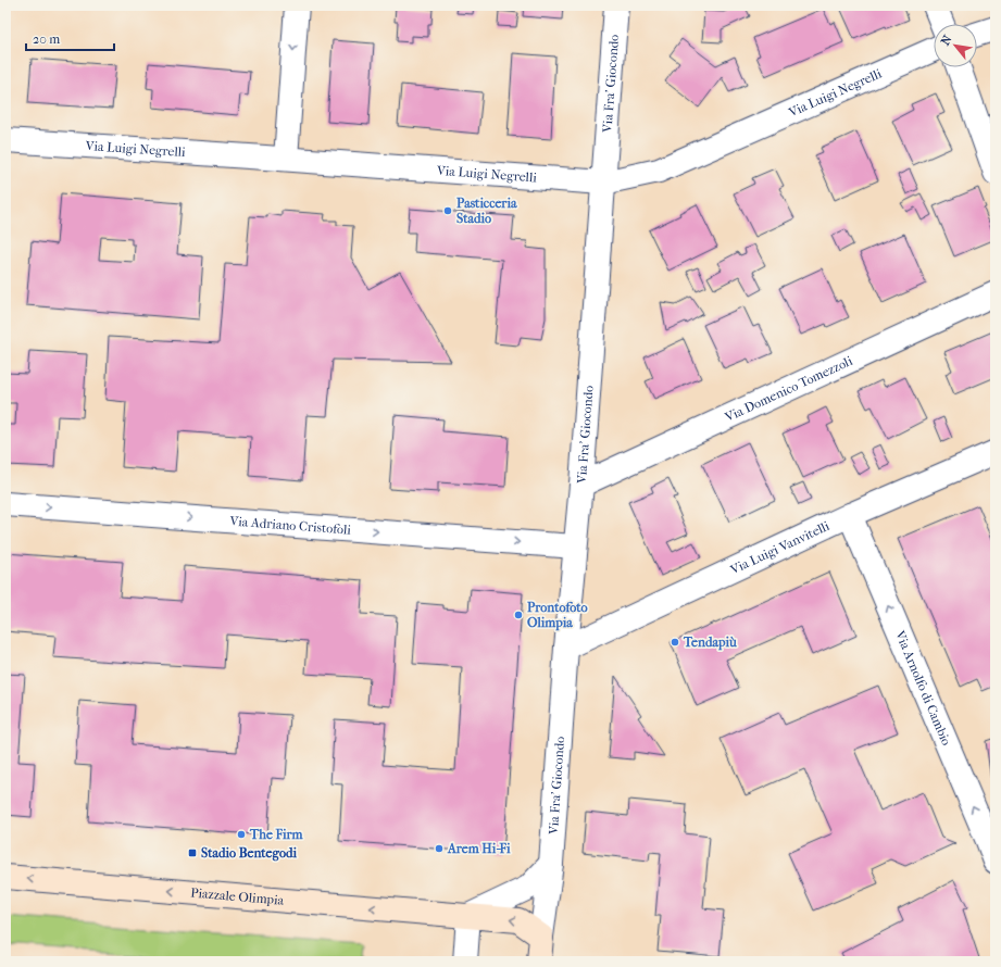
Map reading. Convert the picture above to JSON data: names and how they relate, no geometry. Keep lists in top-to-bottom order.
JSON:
{
  "streets": {
    "street": [
      "Via Fra' Giocondo",
      "Via Luigi Negrelli",
      "Via Domenico Tomezzoli",
      "Via Adriano Cristofoli",
      "Via Luigi Vanvitelli",
      "Via Arnolfo di Cambio",
      "Piazzale Olimpia"
    ]
  },
  "crossings": [
    ["Via Fra' Giocondo", "Via Luigi Negrelli"],
    ["Via Fra' Giocondo", "Via Domenico Tomezzoli"],
    ["Via Fra' Giocondo", "Via Adriano Cristofoli"],
    ["Via Fra' Giocondo", "Via Luigi Vanvitelli"],
    ["Via Fra' Giocondo", "Piazzale Olimpia"],
    ["Via Luigi Vanvitelli", "Via Arnolfo di Cambio"]
  ],
  "one_way": ["Via Adriano Cristofoli", "Via Arnolfo di Cambio", "Piazzale Olimpia"],
  "places": {
    "other": [
      "Pasticceria Stadio",
      "Prontofoto Olimpia",
      "Tendapiù",
      "The Firm",
      "Arem Hi-Fi"
    ],
    "transit": ["Stadio Bentegodi"]
  },
  "scale_bar": "20 m",
  "north": "top left"
}
